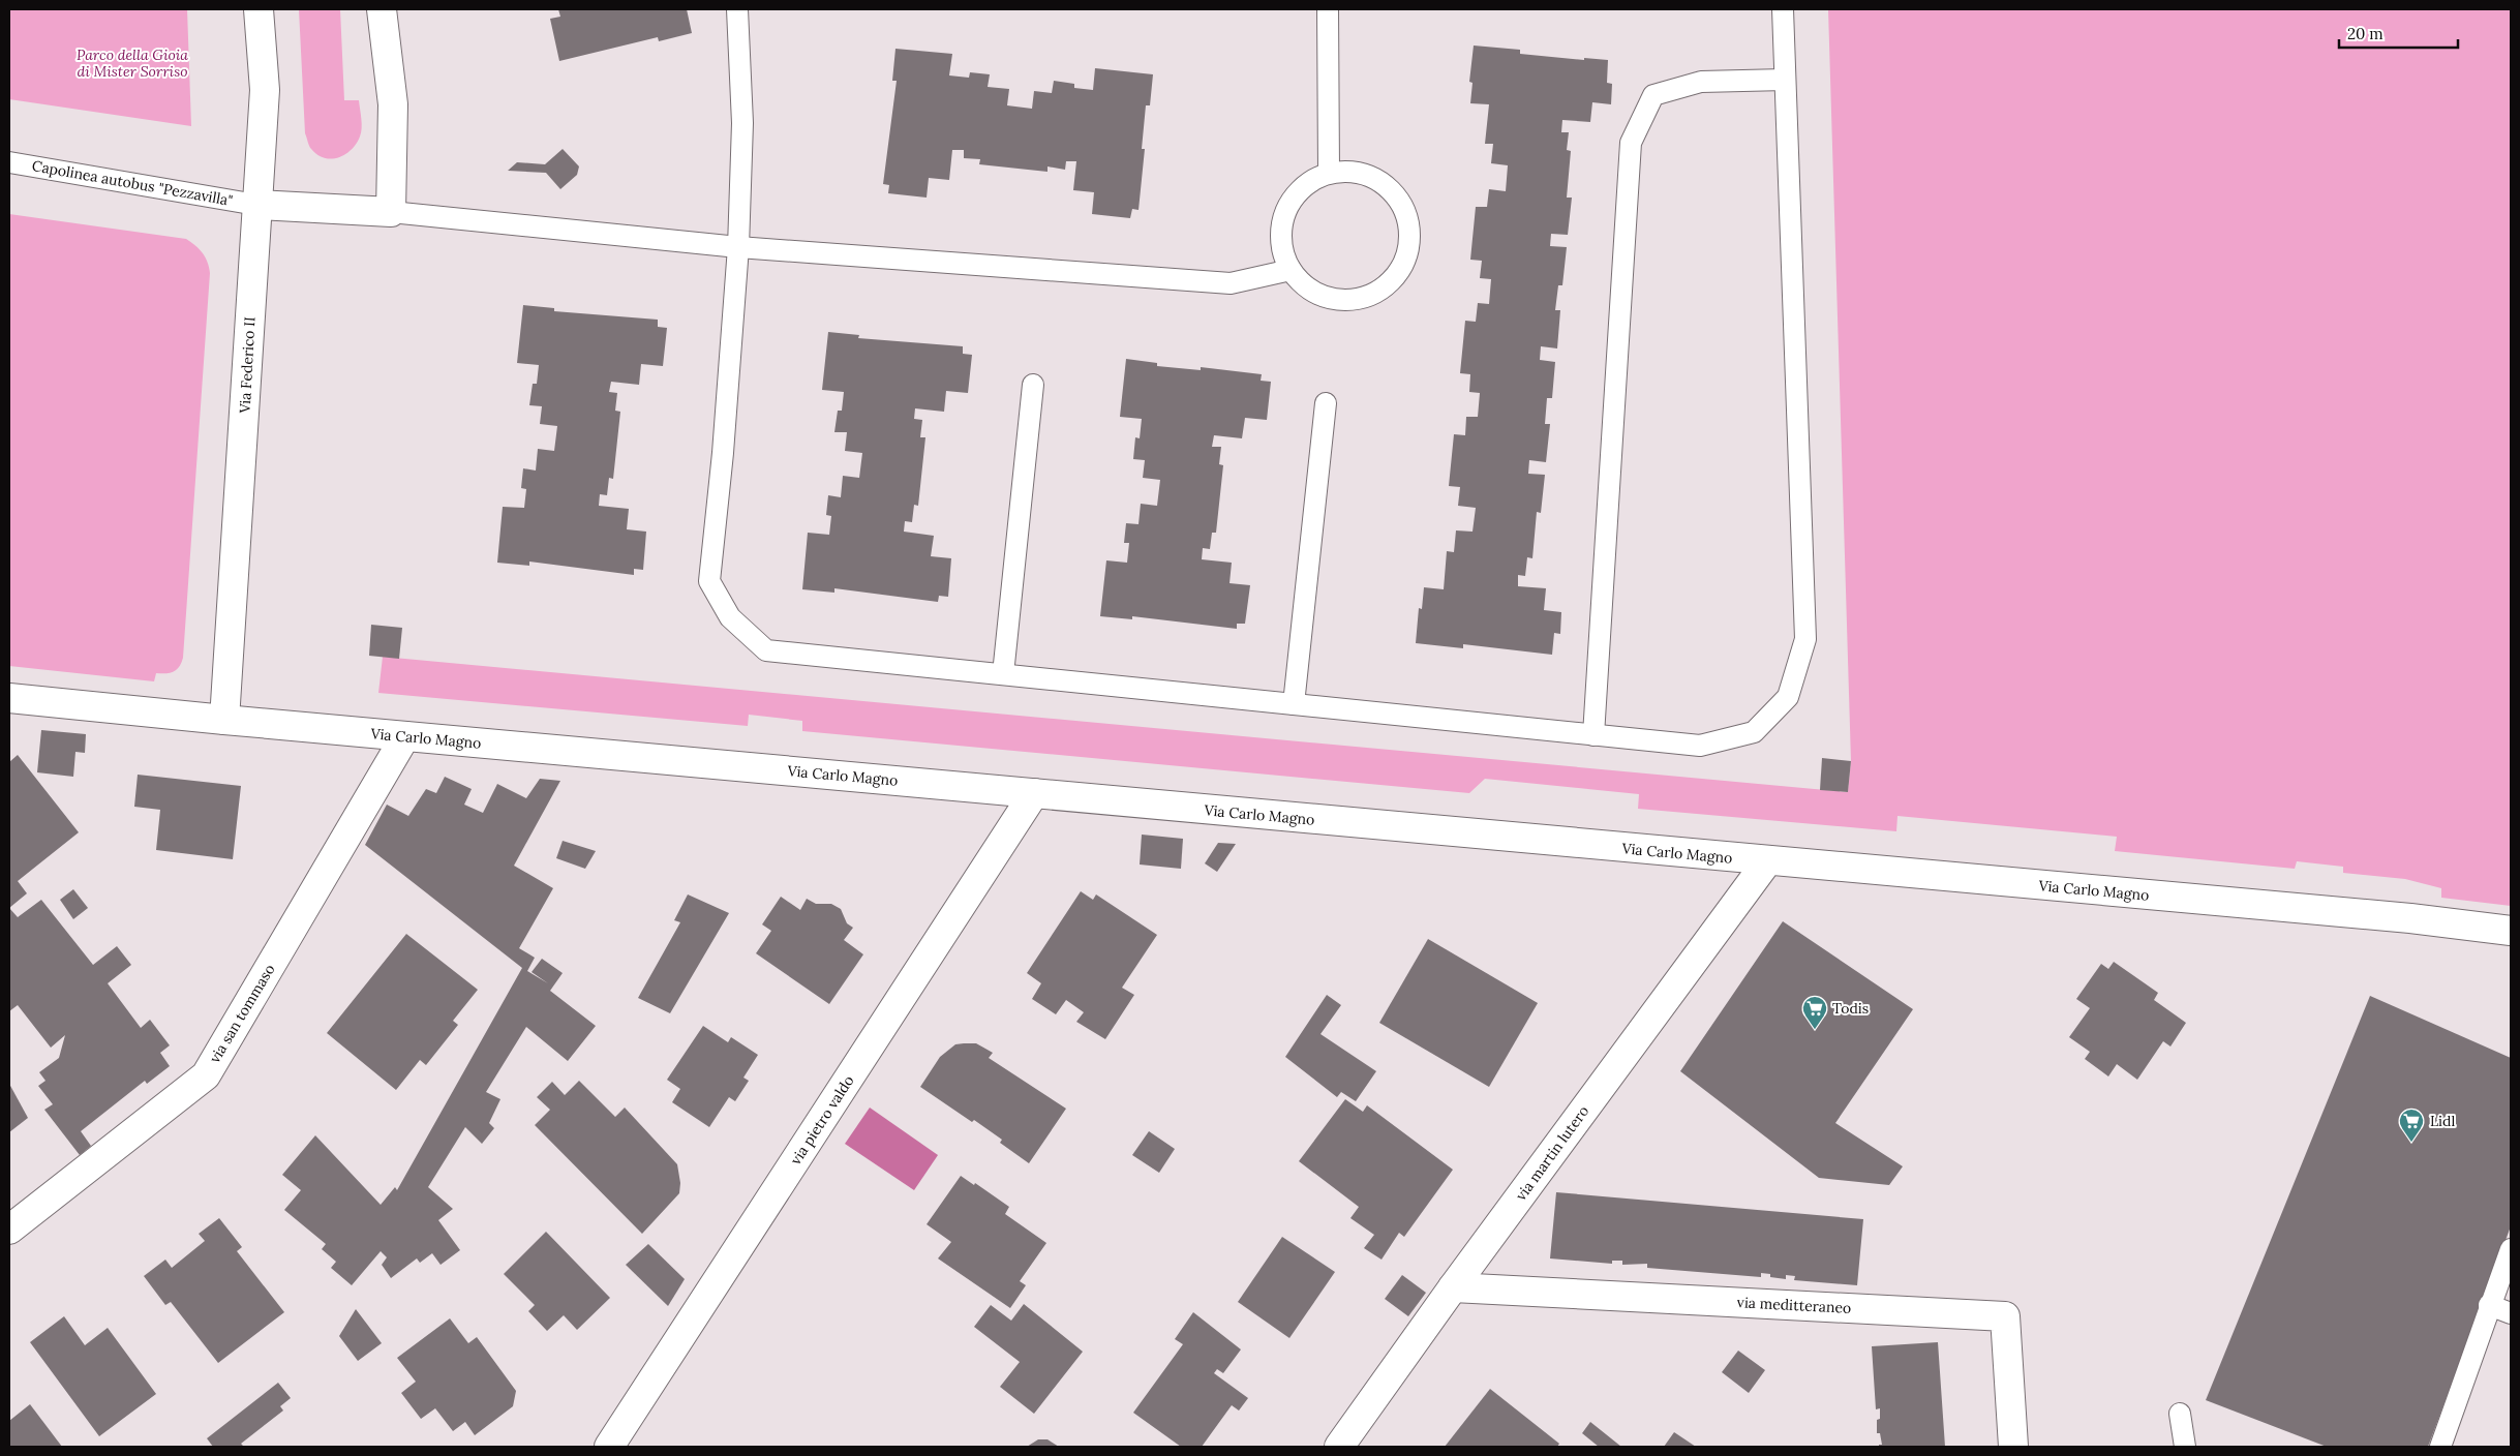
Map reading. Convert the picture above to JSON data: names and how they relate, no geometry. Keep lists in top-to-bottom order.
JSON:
{
  "streets": {
    "street": [
      "Via Federico II",
      "Via Carlo Magno",
      "via san tommaso",
      "via pietro valdo",
      "via martin lutero",
      "via meditteraneo"
    ],
    "lane": ["Capolinea autobus \"Pezzavilla\""]
  },
  "crossings": [
    ["Capolinea autobus \"Pezzavilla\"", "Via Federico II"],
    ["Via Federico II", "Via Carlo Magno"],
    ["Via Carlo Magno", "via san tommaso"],
    ["Via Carlo Magno", "via pietro valdo"],
    ["Via Carlo Magno", "via martin lutero"],
    ["via martin lutero", "via meditteraneo"]
  ],
  "parks": ["Parco della Gioia di Mister Sorriso"],
  "places": {
    "supermarket": ["Todis", "Lidl"]
  },
  "scale_bar": "20 m"
}
